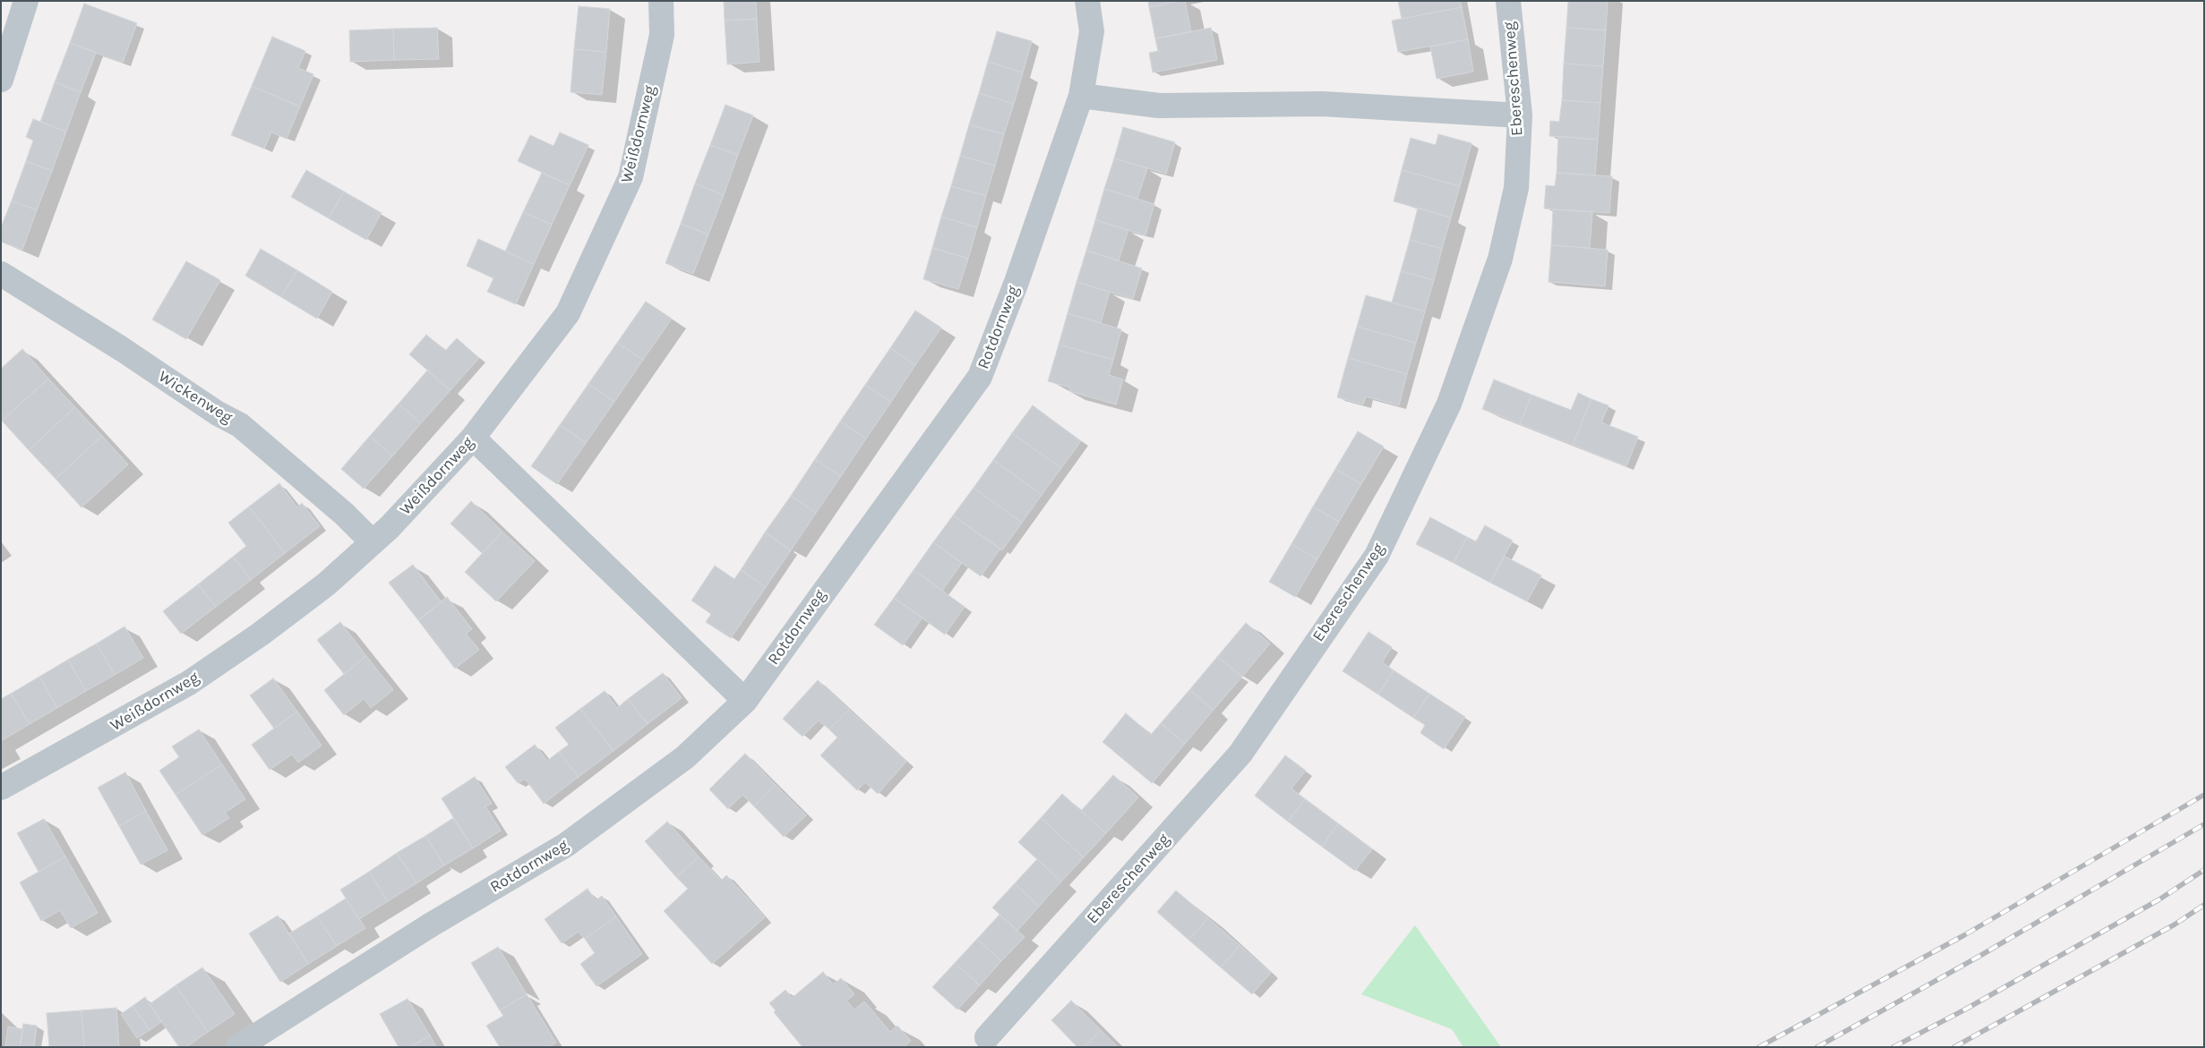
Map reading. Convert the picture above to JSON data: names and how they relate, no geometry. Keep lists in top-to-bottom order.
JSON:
{
  "streets": {
    "street": [
      "Ebereschenweg",
      "Weißdornweg",
      "Rotdornweg",
      "Wickenweg"
    ]
  },
  "crossings": [
    ["Weißdornweg", "Wickenweg"]
  ]
}
